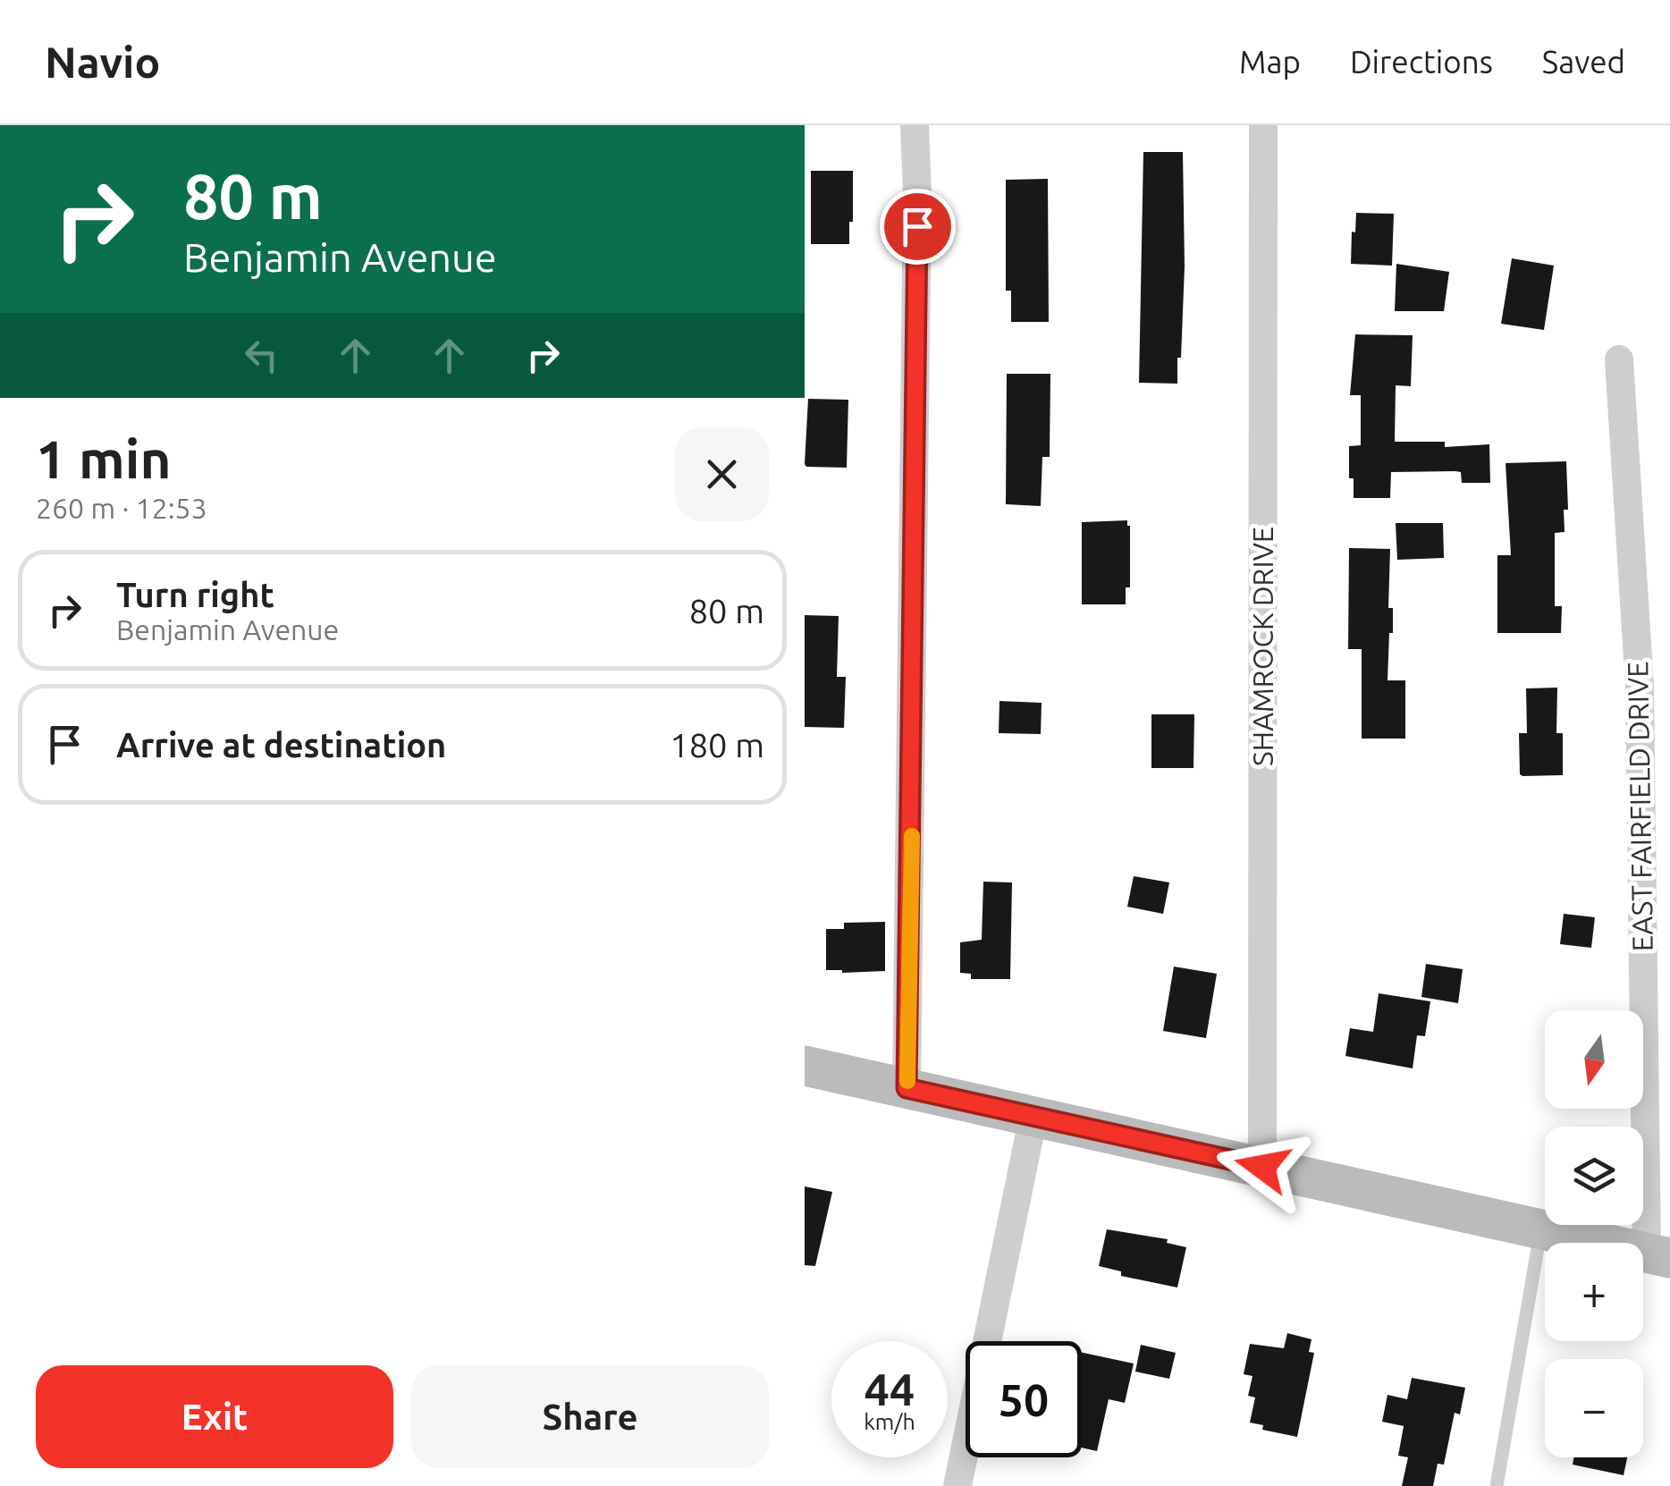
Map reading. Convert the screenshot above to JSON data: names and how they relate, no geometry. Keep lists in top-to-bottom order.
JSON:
{
  "streets": {
    "street": ["SHAMROCK DRIVE", "EAST FAIRFIELD DRIVE"]
  },
  "north": "bottom",
  "page": {
    "header": "Navio",
    "nav": ["Map", "Directions", "Saved"],
    "turn": ["80 m", "Benjamin Avenue"],
    "heading": ["1 min", "260 m · 12:53"],
    "list": [
      {
        "name": "Turn right",
        "note": "Benjamin Avenue",
        "value": "80 m"
      },
      {
        "name": "Arrive at destination",
        "value": "180 m"
      }
    ],
    "map_buttons": ["+", "−"],
    "speed": "44 km/h",
    "limit": "50",
    "buttons": ["Exit", "Share"]
  }
}
